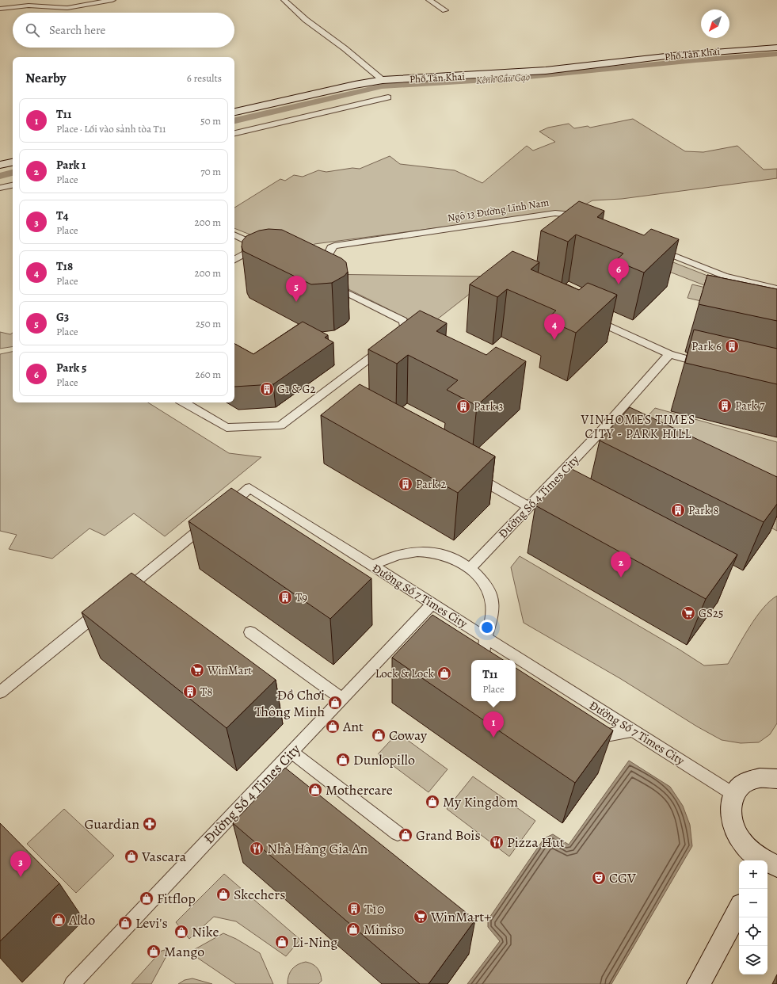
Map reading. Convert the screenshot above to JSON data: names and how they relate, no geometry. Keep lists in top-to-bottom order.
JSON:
{
  "streets": {
    "street": [
      "Phố Tân Khai",
      "Ngõ 13 Đường Lĩnh Nam",
      "Đường Số 4 Times City",
      "Đường Số 7 Times City"
    ]
  },
  "crossings": [
    ["Đường Số 4 Times City", "Đường Số 7 Times City"]
  ],
  "districts": ["VINHOMES TIMES CITY - PARK HILL"],
  "water": ["Kênh Cầu Gạo"],
  "places": {
    "building": [
      "Park 6",
      "G1 & G2",
      "Park 7",
      "Park 3",
      "Park 2",
      "Park 8",
      "T9",
      "T8",
      "T10"
    ],
    "supermarket": ["GS25", "WinMart", "WinMart+"],
    "shop": [
      "Lock & Lock",
      "Đồ Chơi Thông Minh",
      "Ant",
      "Coway",
      "Dunlopillo",
      "Mothercare",
      "My Kingdom",
      "Grand Bois",
      "Vascara",
      "Skechers",
      "Fitflop",
      "Aldo",
      "Levi's",
      "Miniso",
      "Nike",
      "Li-Ning",
      "Mango"
    ],
    "pharmacy": ["Guardian"],
    "restaurant": ["Pizza Hut", "Nhà Hàng Gia An"],
    "theatre": ["CGV"]
  },
  "north": "bottom left",
  "page": {
    "search": "Search here",
    "heading": ["Nearby", "6 results"],
    "list": [
      {
        "mark": "1",
        "name": "T11",
        "note": "Place · Lối vào sảnh tòa T11",
        "value": "50 m"
      },
      {
        "mark": "2",
        "name": "Park 1",
        "note": "Place",
        "value": "70 m"
      },
      {
        "mark": "3",
        "name": "T4",
        "note": "Place",
        "value": "200 m"
      },
      {
        "mark": "4",
        "name": "T18",
        "note": "Place",
        "value": "200 m"
      },
      {
        "mark": "5",
        "name": "G3",
        "note": "Place",
        "value": "250 m"
      },
      {
        "mark": "6",
        "name": "Park 5",
        "note": "Place",
        "value": "260 m"
      }
    ],
    "pins": [
      "6",
      "5",
      "4",
      "2",
      "1",
      "3"
    ],
    "popup": ["T11", "Place"],
    "map_buttons": ["+", "−"]
  }
}
